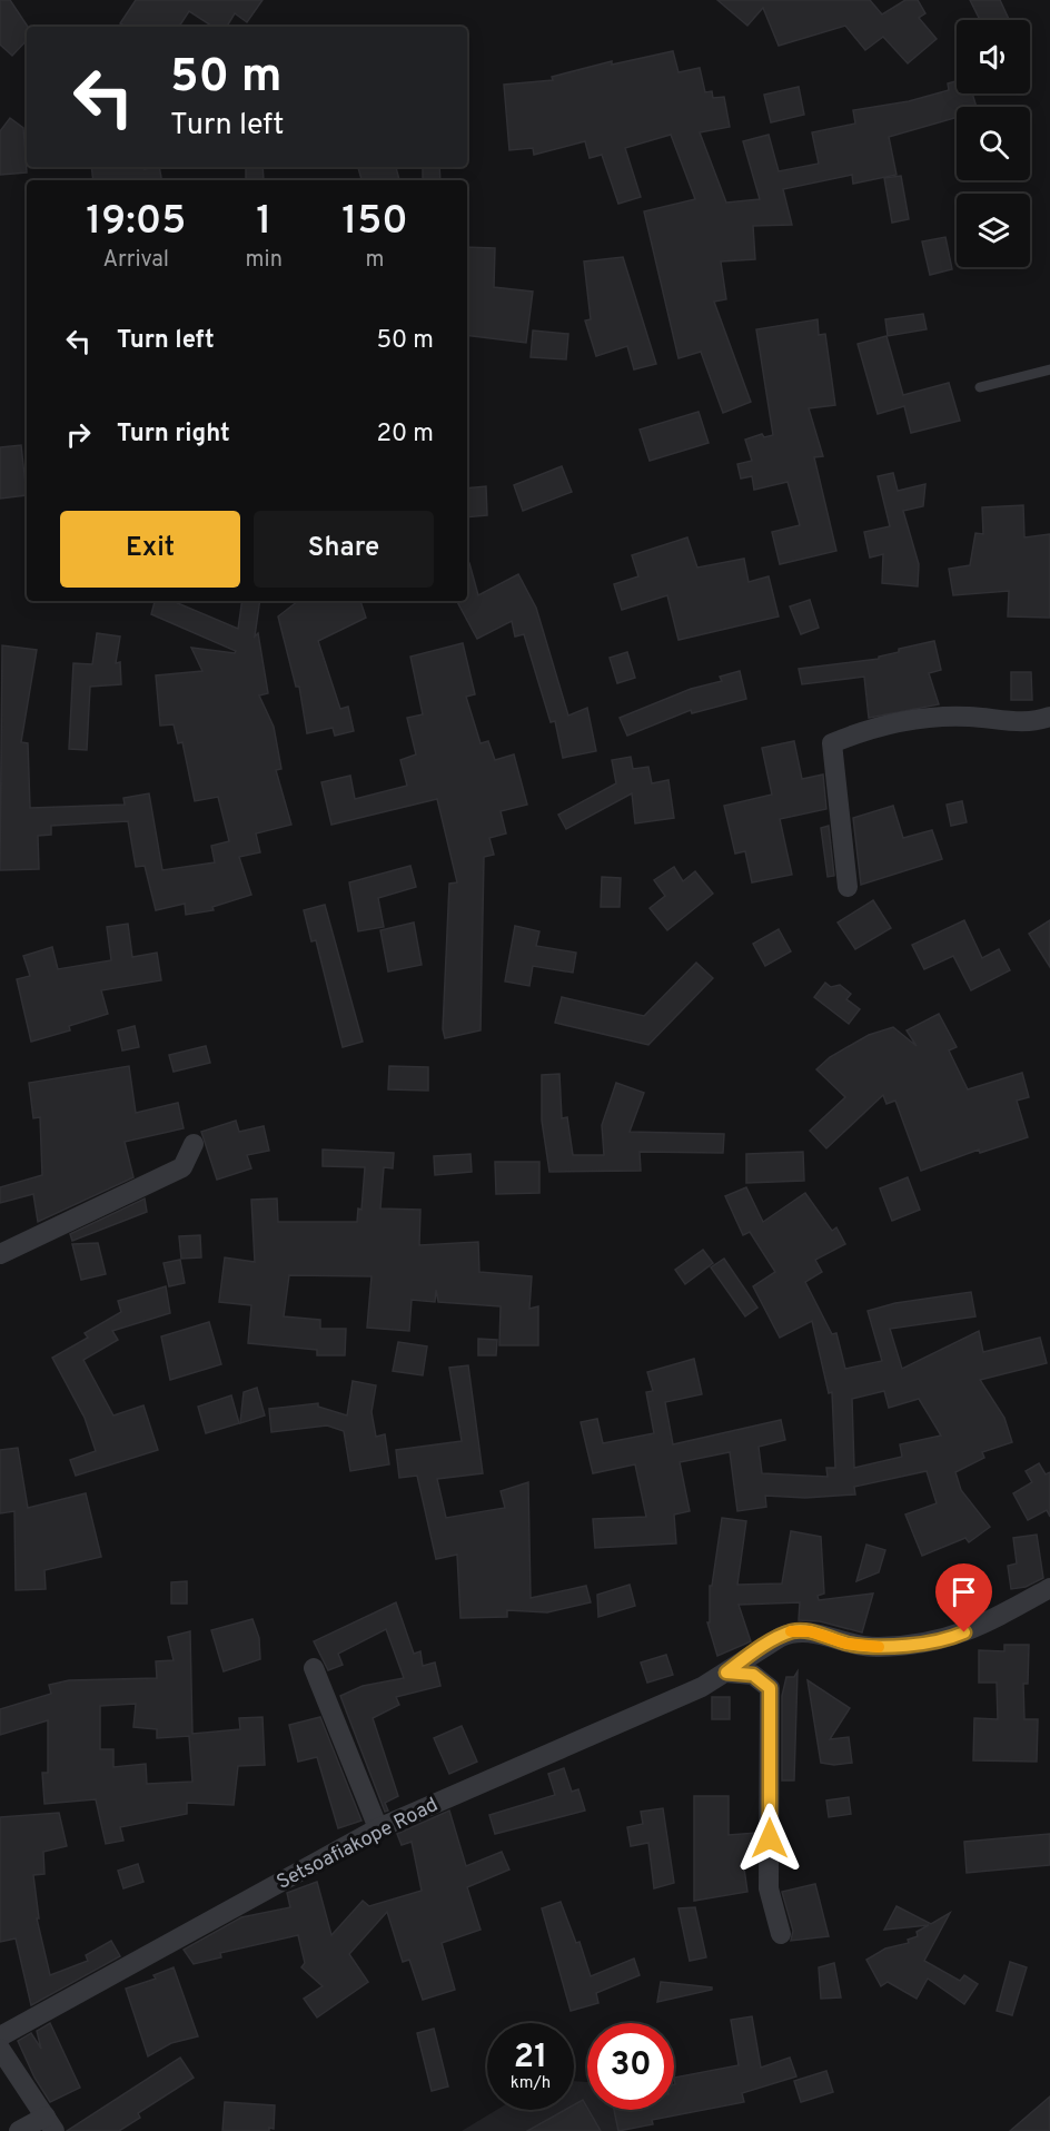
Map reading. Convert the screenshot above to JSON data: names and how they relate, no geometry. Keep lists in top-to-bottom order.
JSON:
{
  "streets": {
    "street": ["Setsoafiakope Road"]
  },
  "page": {
    "turn": ["50 m", "Turn left"],
    "eta": [
      "19:05",
      "Arrival",
      "1",
      "min",
      "150",
      "m"
    ],
    "list": [
      {
        "name": "Turn left",
        "value": "50 m"
      },
      {
        "name": "Turn right",
        "value": "20 m"
      }
    ],
    "buttons": ["Exit", "Share"],
    "speed": "21 km/h",
    "limit": "30"
  }
}
